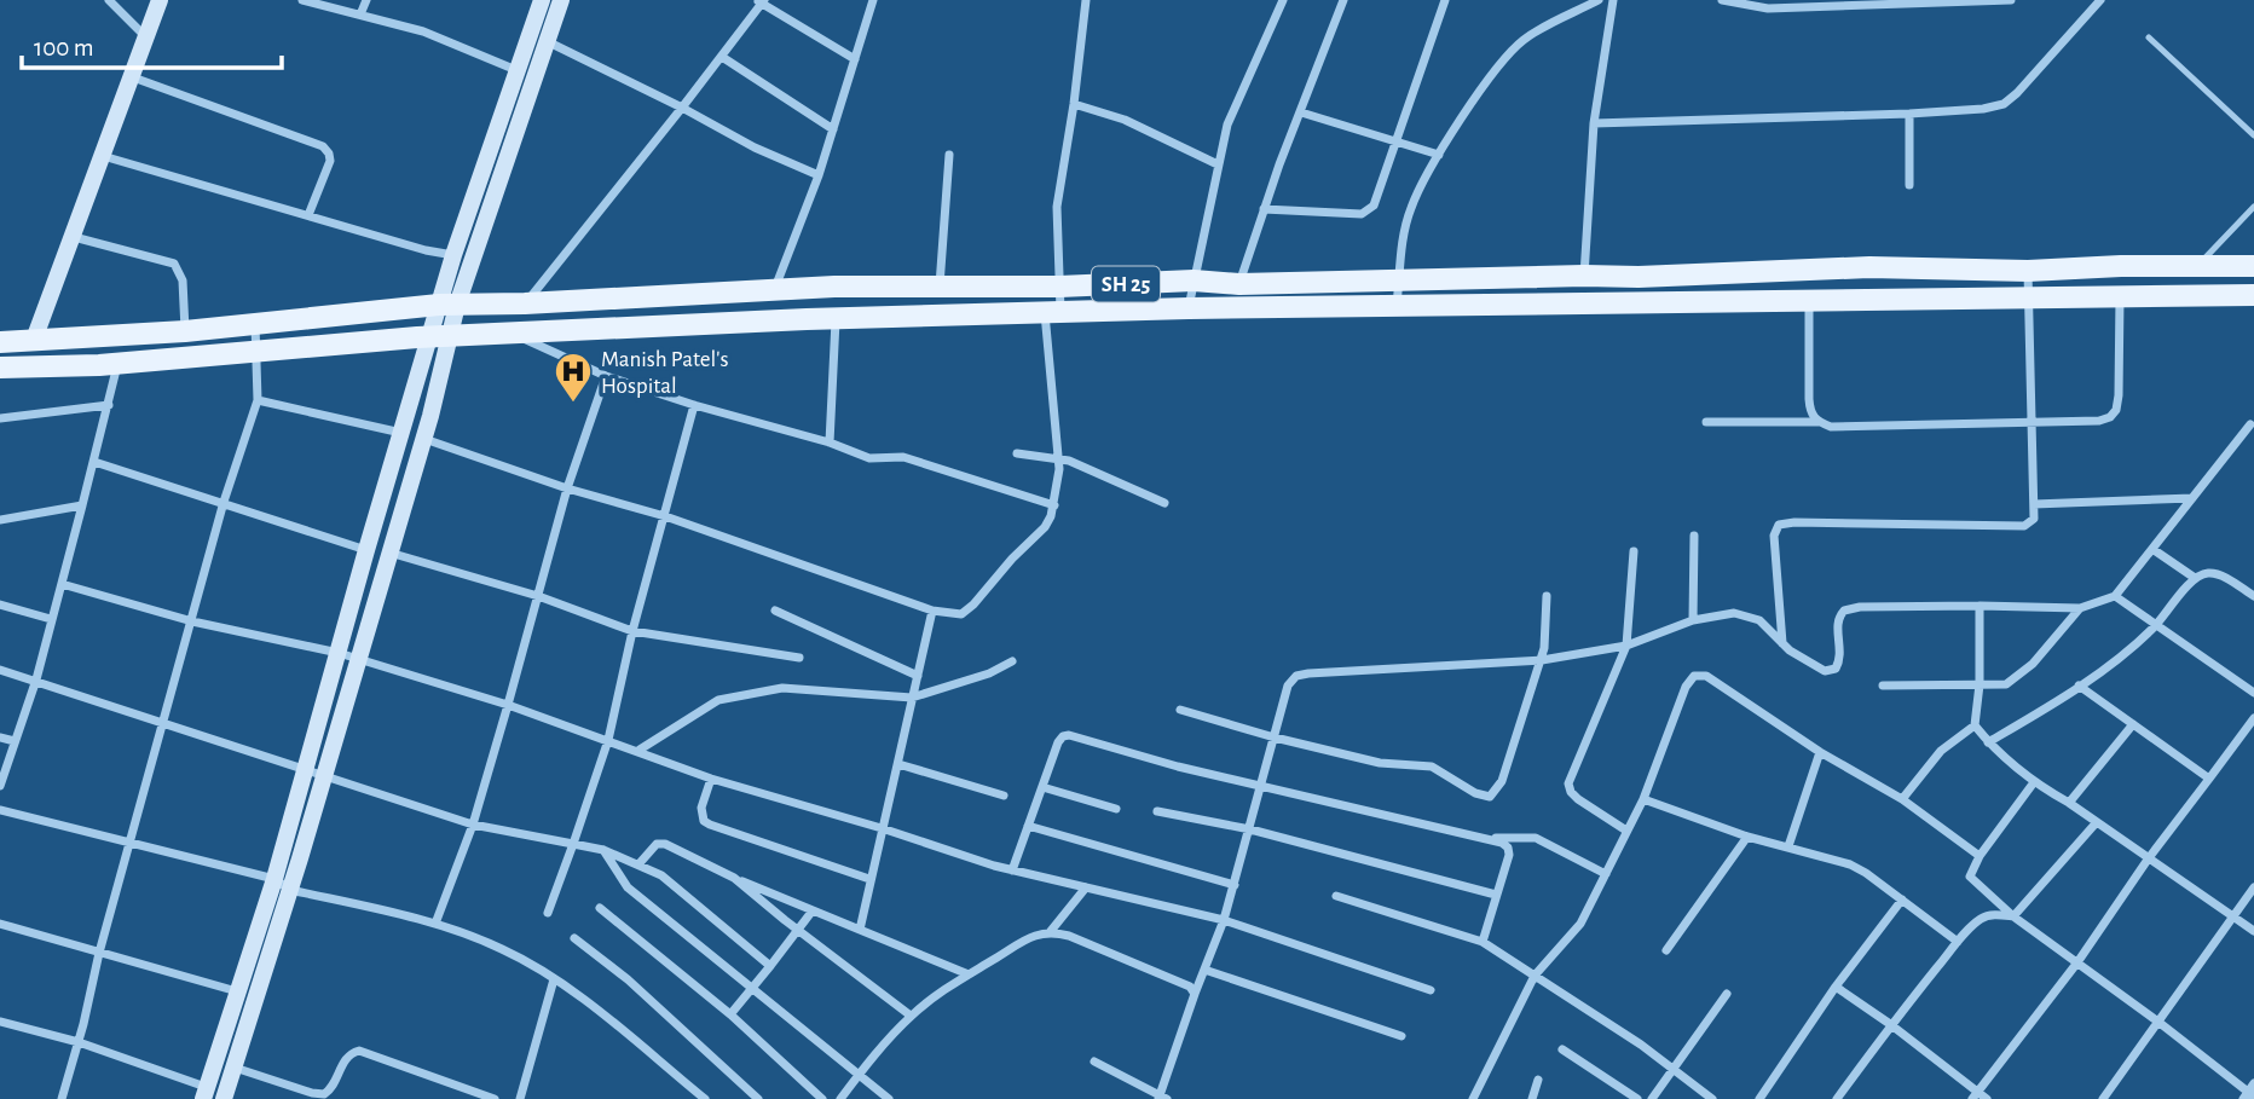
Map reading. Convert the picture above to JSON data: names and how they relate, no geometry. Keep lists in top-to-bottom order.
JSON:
{
  "streets": {
    "main road": ["SH 25"]
  },
  "places": {
    "hospital": ["Manish Patel's Hospital"]
  },
  "scale_bar": "100 m"
}
